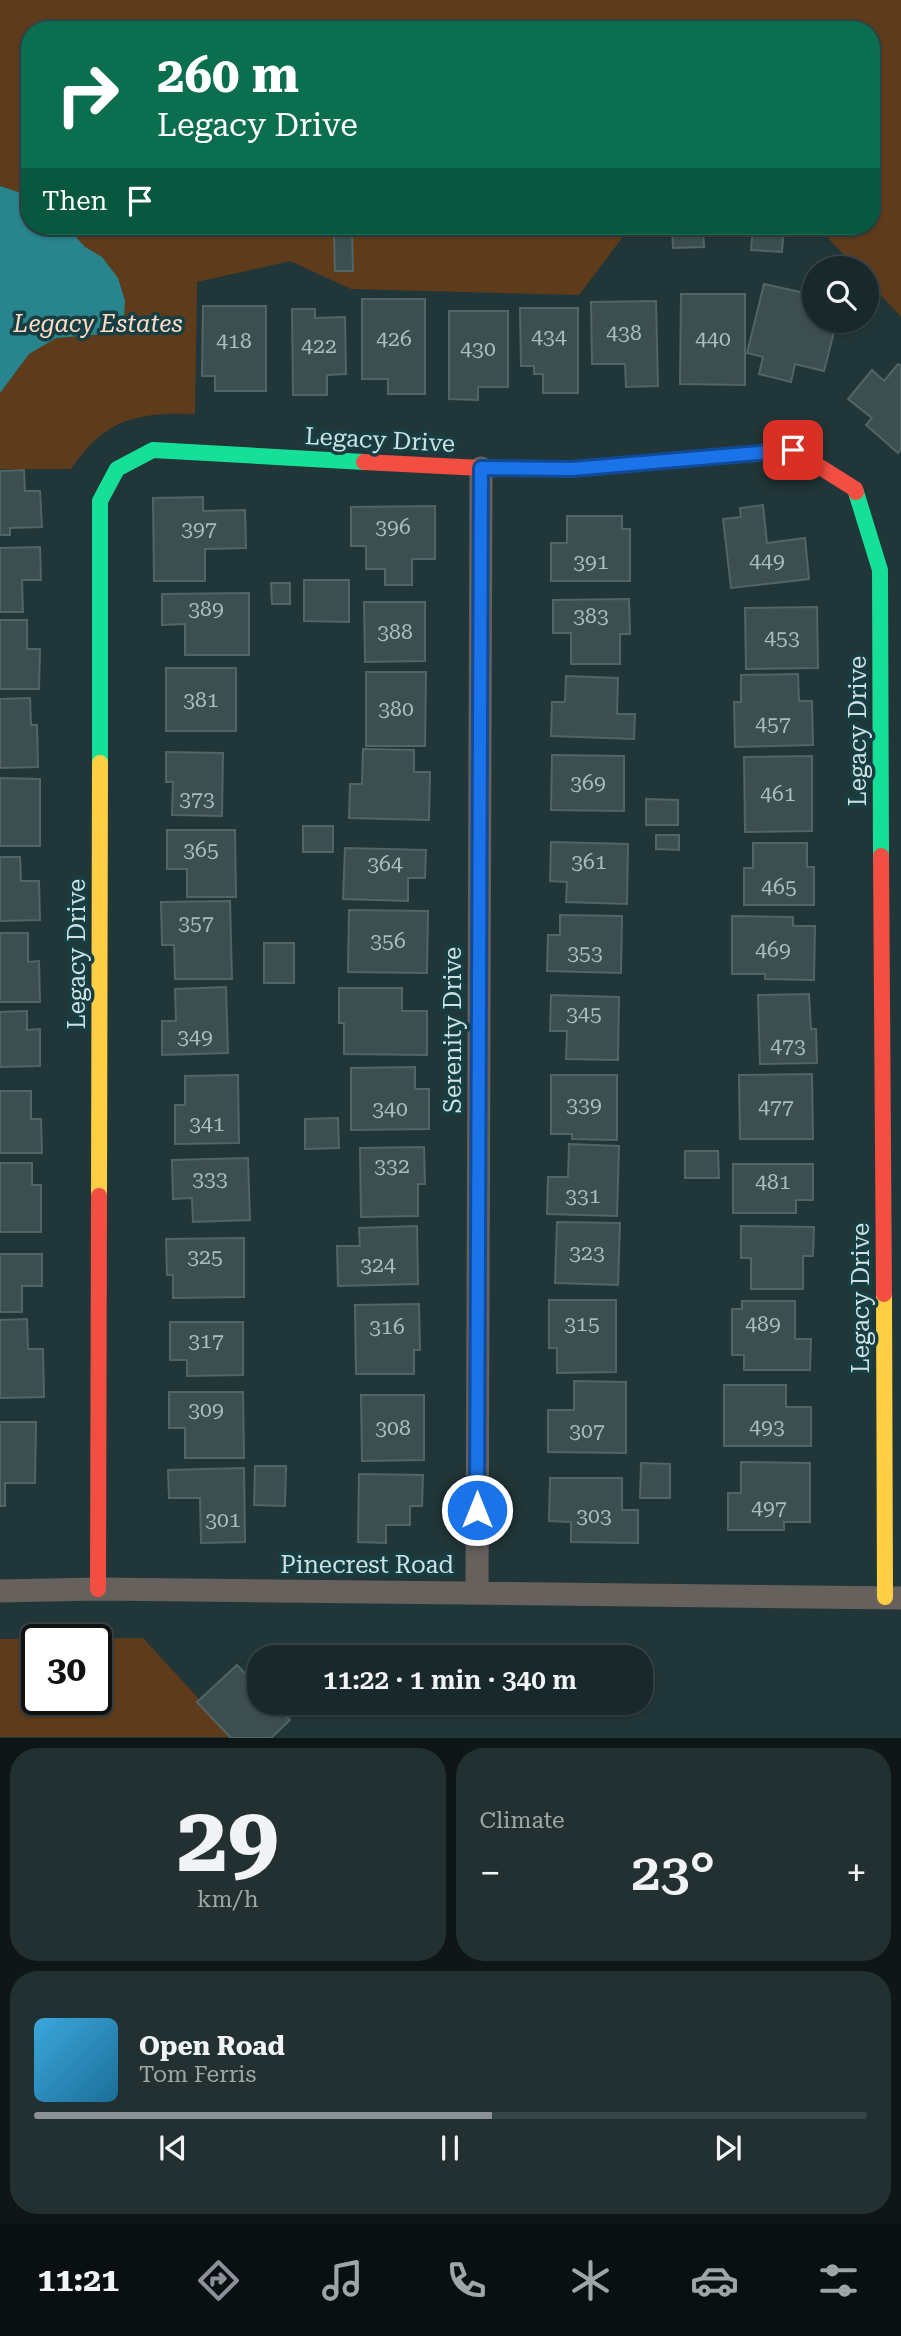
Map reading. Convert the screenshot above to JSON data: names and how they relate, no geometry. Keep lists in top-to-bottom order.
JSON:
{
  "streets": {
    "street": ["Legacy Drive", "Serenity Drive", "Pinecrest Road"]
  },
  "crossings": [
    ["Legacy Drive", "Serenity Drive"],
    ["Legacy Drive", "Pinecrest Road"],
    ["Serenity Drive", "Pinecrest Road"]
  ],
  "parks": ["Legacy Estates"],
  "house_numbers": [
    "438",
    "434",
    "426",
    "440",
    "418",
    "422",
    "430",
    "396",
    "397",
    "449",
    "391",
    "389",
    "383",
    "388",
    "453",
    "381",
    "380",
    "457",
    "369",
    "461",
    "373",
    "365",
    "361",
    "364",
    "465",
    "357",
    "356",
    "469",
    "353",
    "345",
    "349",
    "473",
    "339",
    "477",
    "340",
    "341",
    "332",
    "333",
    "481",
    "331",
    "323",
    "325",
    "324",
    "315",
    "489",
    "316",
    "317",
    "309",
    "493",
    "308",
    "307",
    "497",
    "303",
    "301"
  ],
  "page": {
    "turn": ["260 m", "Legacy Drive"],
    "then": "Then",
    "limit": "30",
    "trip": "11:22 · 1 min · 340 m",
    "tile": [
      ["29", "km/h"],
      "Climate"
    ],
    "heat": ["−", "23°", "+"],
    "song": ["Open Road", "Tom Ferris"],
    "tabs": "11:21"
  }
}
